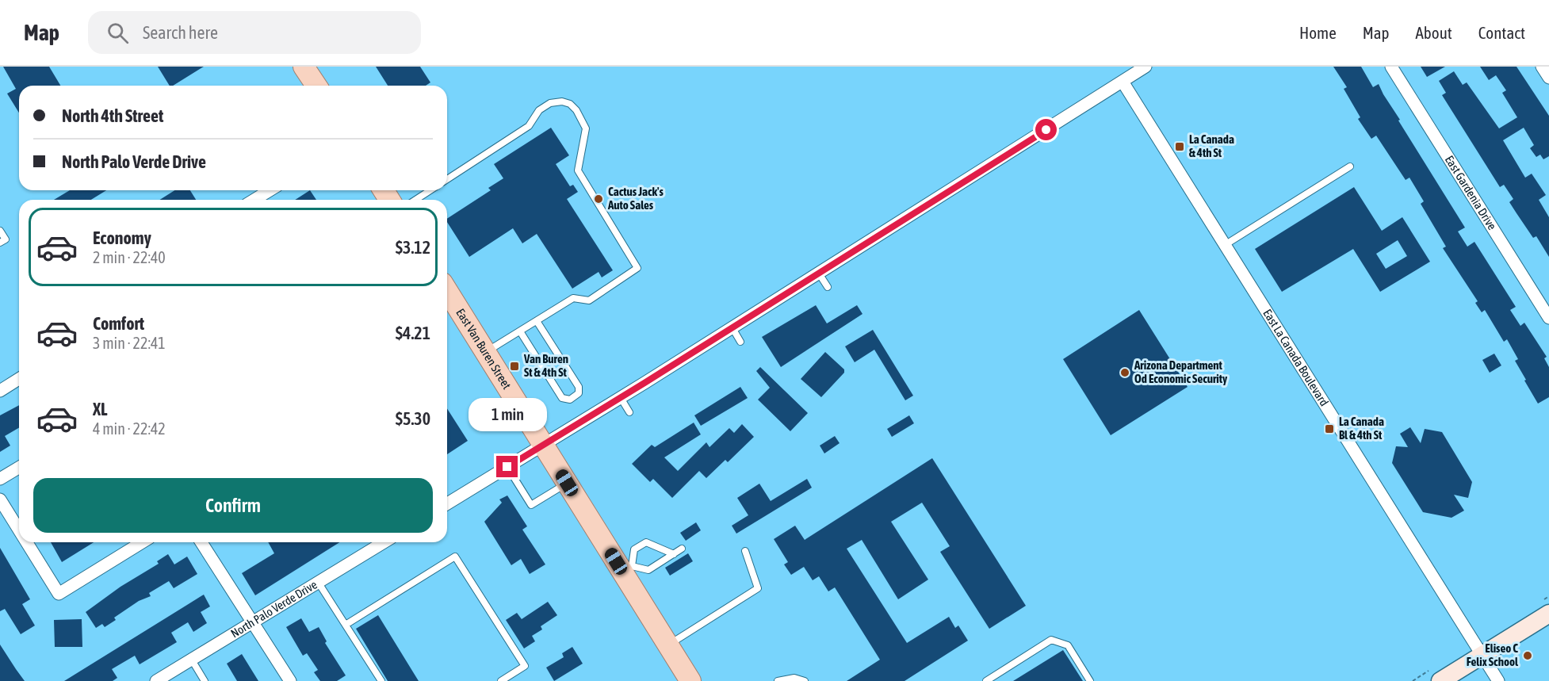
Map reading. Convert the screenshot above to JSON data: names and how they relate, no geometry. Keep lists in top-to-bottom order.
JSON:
{
  "streets": {
    "main road": ["East Van Buren Street"],
    "street": ["East Gardenia Drive", "East La Canada Boulevard", "North Palo Verde Drive"]
  },
  "places": {
    "transit": ["La Canada & 4th St", "Van Buren St & 4th St", "La Canada Bl & 4th St"],
    "other": ["Cactus Jack's Auto Sales", "Arizona Department Od Economic Security", "Eliseo C Felix School"]
  },
  "page": {
    "header": "Map",
    "search": "Search here",
    "nav": [
      "Home",
      "Map",
      "About",
      "Contact"
    ],
    "banner": ["North 4th Street", "North Palo Verde Drive"],
    "list": [
      {
        "name": "Economy",
        "note": "2 min · 22:40",
        "value": "$3.12"
      },
      {
        "name": "Comfort",
        "note": "3 min · 22:41",
        "value": "$4.21"
      },
      {
        "name": "XL",
        "note": "4 min · 22:42",
        "value": "$5.30"
      }
    ],
    "bubble": "1 min",
    "buttons": "Confirm"
  }
}
